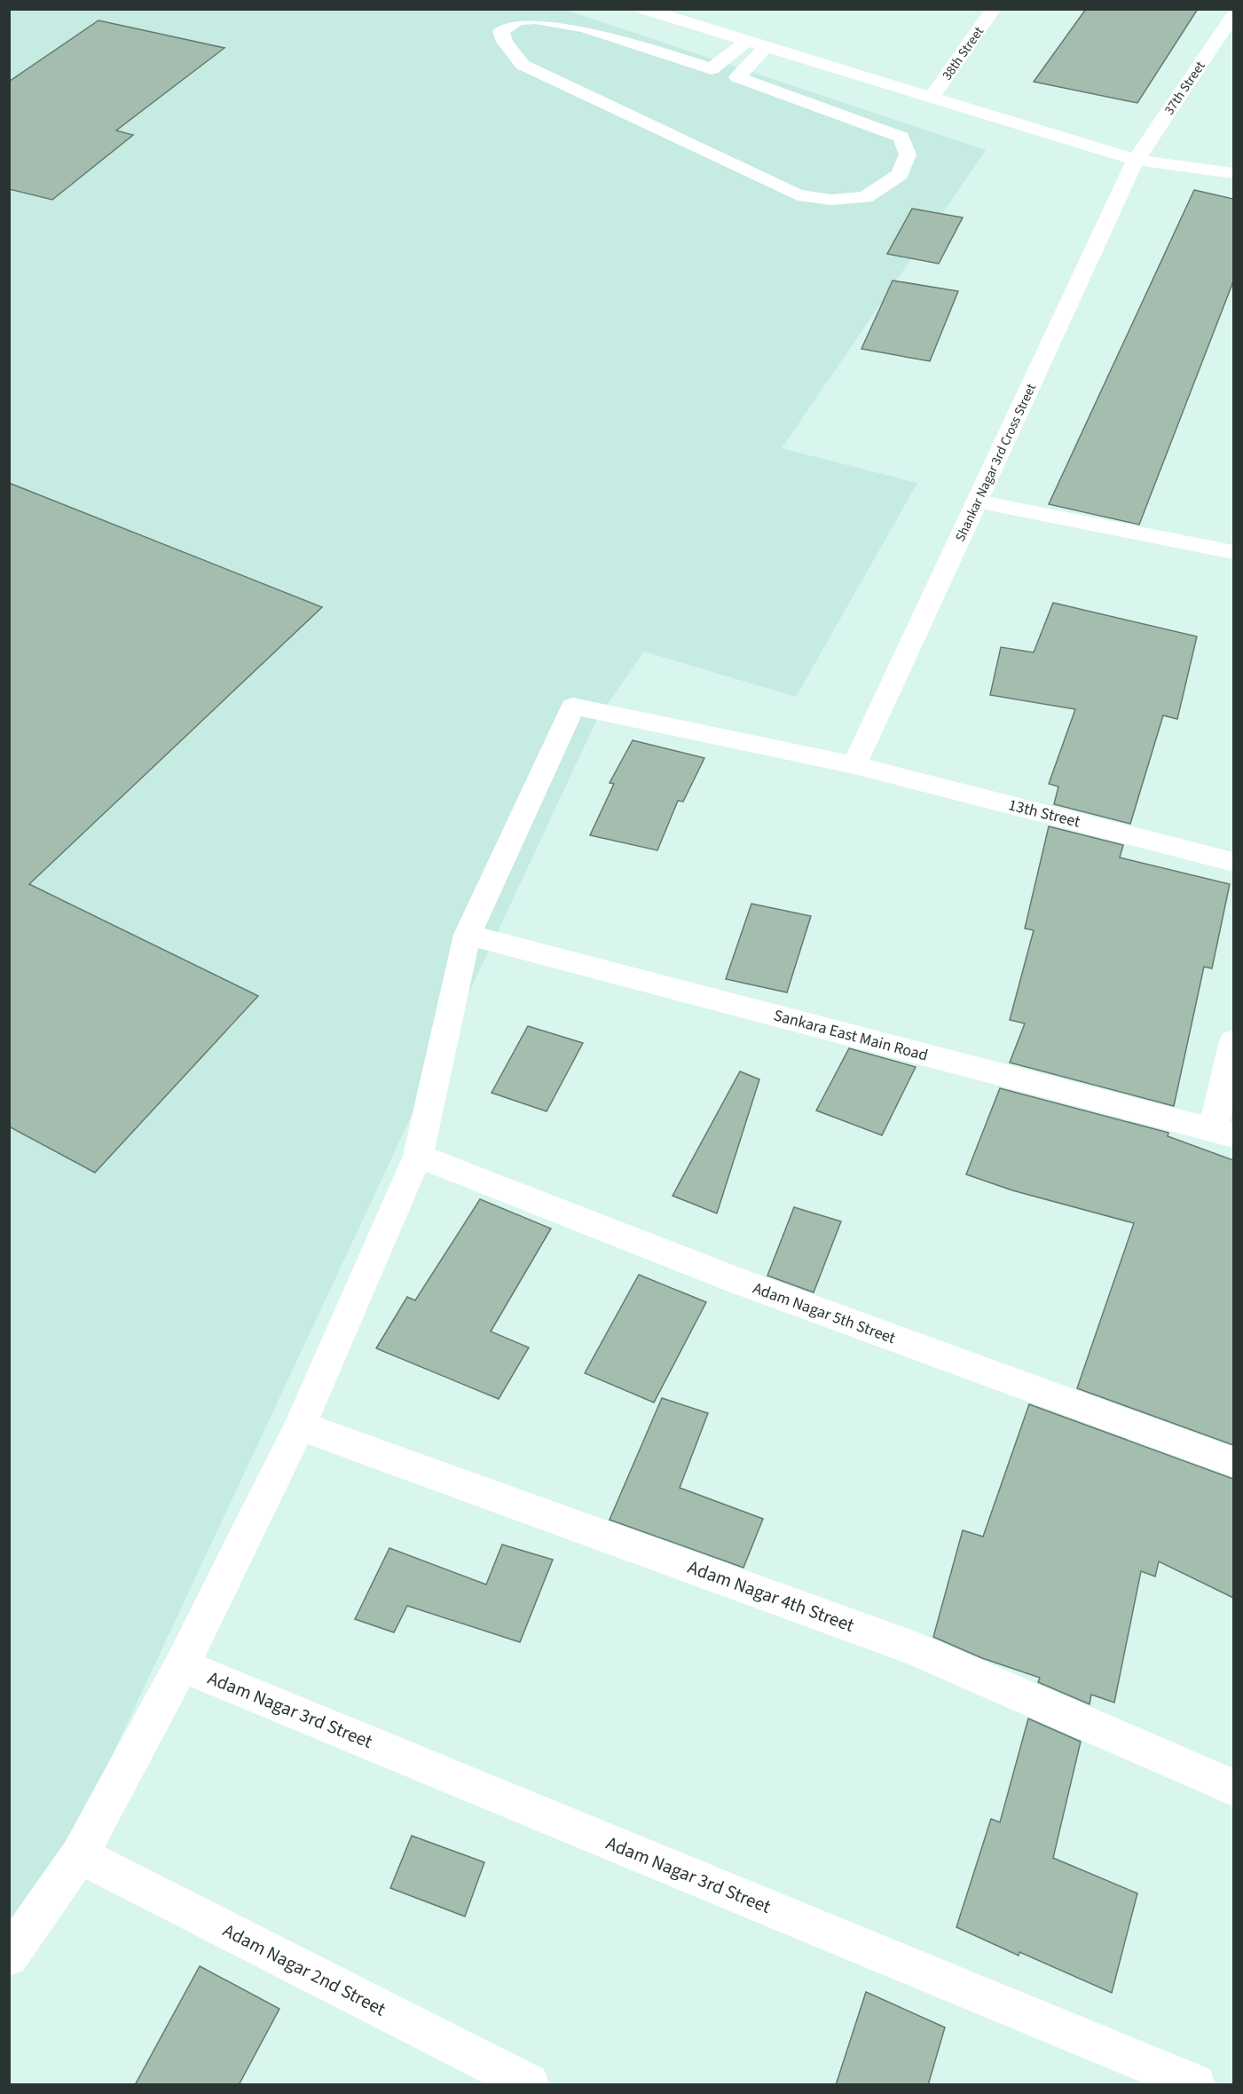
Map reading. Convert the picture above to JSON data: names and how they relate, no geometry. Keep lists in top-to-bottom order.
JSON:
{
  "streets": {
    "street": [
      "38th Street",
      "37th Street",
      "Shankar Nagar 3rd Cross Street",
      "13th Street",
      "Sankara East Main Road",
      "Adam Nagar 5th Street",
      "Adam Nagar 4th Street",
      "Adam Nagar 3rd Street",
      "Adam Nagar 2nd Street"
    ]
  },
  "crossings": [
    ["37th Street", "Shankar Nagar 3rd Cross Street"],
    ["Shankar Nagar 3rd Cross Street", "13th Street"],
    ["13th Street", "Sankara East Main Road"]
  ]
}
